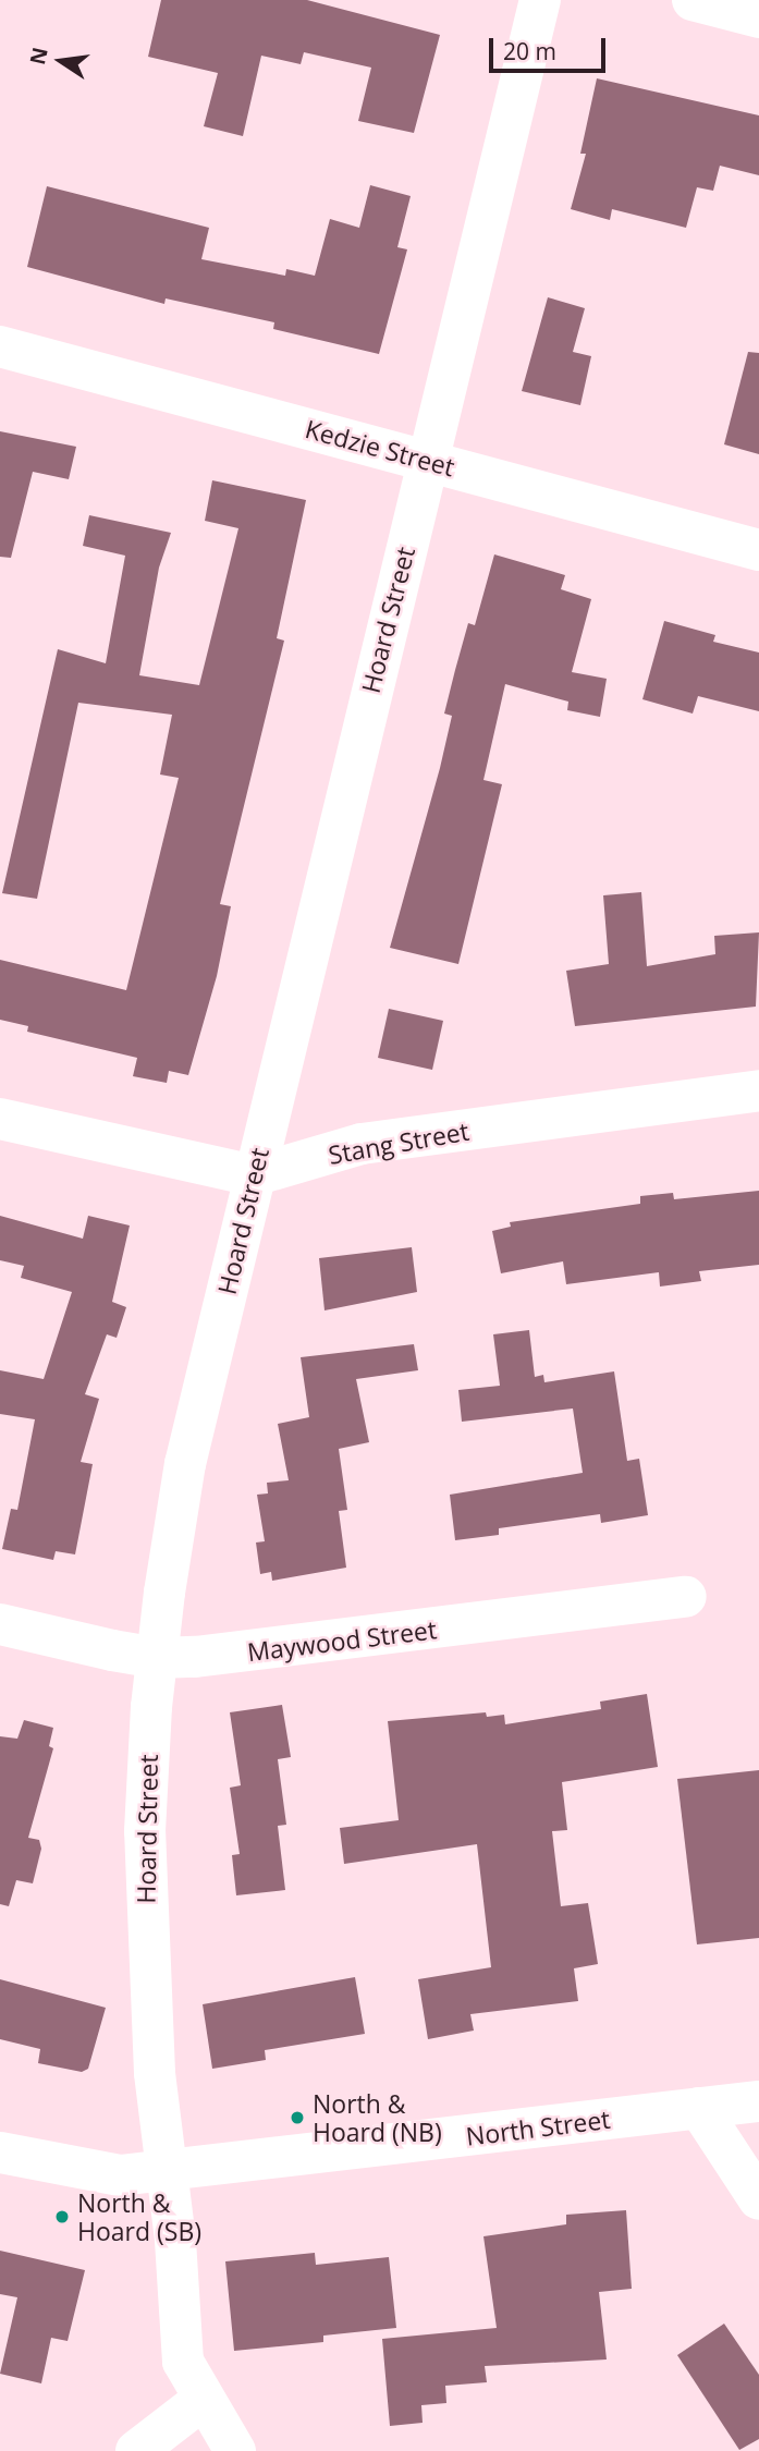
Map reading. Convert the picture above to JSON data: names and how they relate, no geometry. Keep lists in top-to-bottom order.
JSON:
{
  "streets": {
    "street": [
      "Kedzie Street",
      "Hoard Street",
      "Stang Street",
      "Maywood Street",
      "North Street"
    ]
  },
  "crossings": [
    ["Kedzie Street", "Hoard Street"],
    ["Hoard Street", "Stang Street"],
    ["Hoard Street", "Maywood Street"],
    ["Hoard Street", "North Street"]
  ],
  "places": ["North & Hoard (NB)", "North & Hoard (SB)"],
  "scale_bar": "20 m",
  "north": "left"
}
